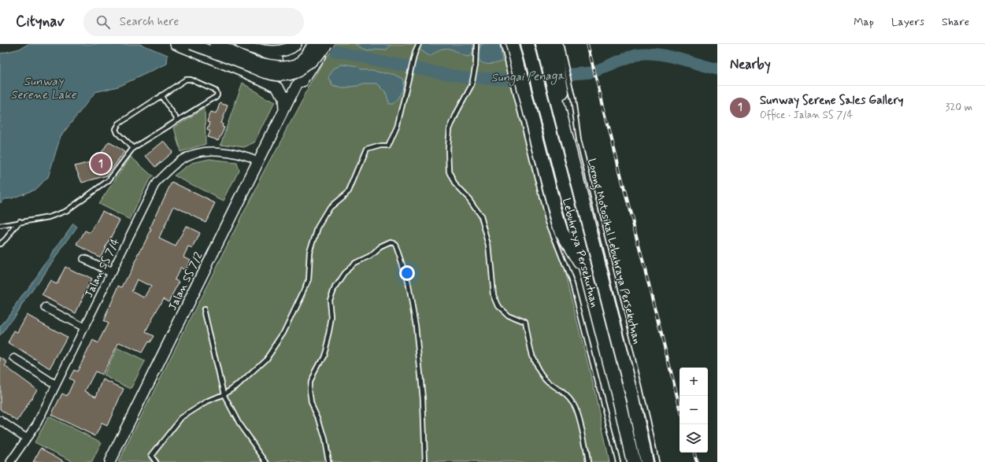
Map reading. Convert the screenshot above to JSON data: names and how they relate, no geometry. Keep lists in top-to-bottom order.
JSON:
{
  "streets": {
    "highway": ["Lebuhraya Persekutuan"],
    "street": ["Jalan SS 7/4", "Jalan SS 7/2"],
    "lane": ["Lorong Motosikal Lebuhraya Persekutuan"]
  },
  "crossings": [
    ["Jalan SS 7/4", "Jalan SS 7/2"]
  ],
  "water": ["Sungai Penaga", "Sunway Serene Lake"],
  "page": {
    "header": "Citynav",
    "search": "Search here",
    "nav": ["Map", "Layers", "Share"],
    "heading": "Nearby",
    "list": [
      {
        "mark": "1",
        "name": "Sunway Serene Sales Gallery",
        "note": "Office · Jalan SS 7/4",
        "value": "320 m"
      }
    ],
    "pins": "1",
    "map_buttons": ["+", "−"]
  }
}
